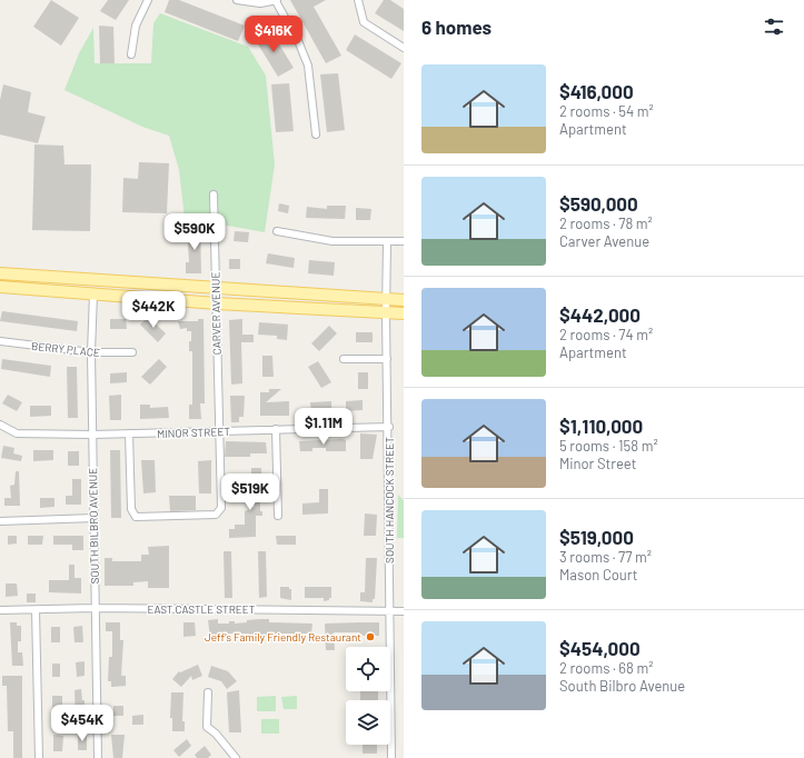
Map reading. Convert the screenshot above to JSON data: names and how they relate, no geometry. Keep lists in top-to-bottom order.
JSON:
{
  "streets": {
    "street": [
      "CARVER AVENUE",
      "BERRY PLACE",
      "MINOR STREET",
      "SOUTH HANCOCK STREET",
      "SOUTH BILBRO AVENUE",
      "EAST CASTLE STREET"
    ]
  },
  "crossings": [
    ["CARVER AVENUE", "MINOR STREET"],
    ["BERRY PLACE", "SOUTH BILBRO AVENUE"],
    ["MINOR STREET", "SOUTH HANCOCK STREET"],
    ["MINOR STREET", "SOUTH BILBRO AVENUE"],
    ["SOUTH HANCOCK STREET", "EAST CASTLE STREET"],
    ["SOUTH BILBRO AVENUE", "EAST CASTLE STREET"]
  ],
  "places": ["Jeff's Family Friendly Restaurant"],
  "page": {
    "heading": "6 homes",
    "price": [
      "$416K",
      "$590K",
      "$442K",
      "$1.11M",
      "$519K",
      "$454K"
    ],
    "list": [
      {
        "name": "$416,000",
        "note": "2 rooms · 54 m² · Apartment"
      },
      {
        "name": "$590,000",
        "note": "2 rooms · 78 m² · Carver Avenue"
      },
      {
        "name": "$442,000",
        "note": "2 rooms · 74 m² · Apartment"
      },
      {
        "name": "$1,110,000",
        "note": "5 rooms · 158 m² · Minor Street"
      },
      {
        "name": "$519,000",
        "note": "3 rooms · 77 m² · Mason Court"
      },
      {
        "name": "$454,000",
        "note": "2 rooms · 68 m² · South Bilbro Avenue"
      }
    ]
  }
}
